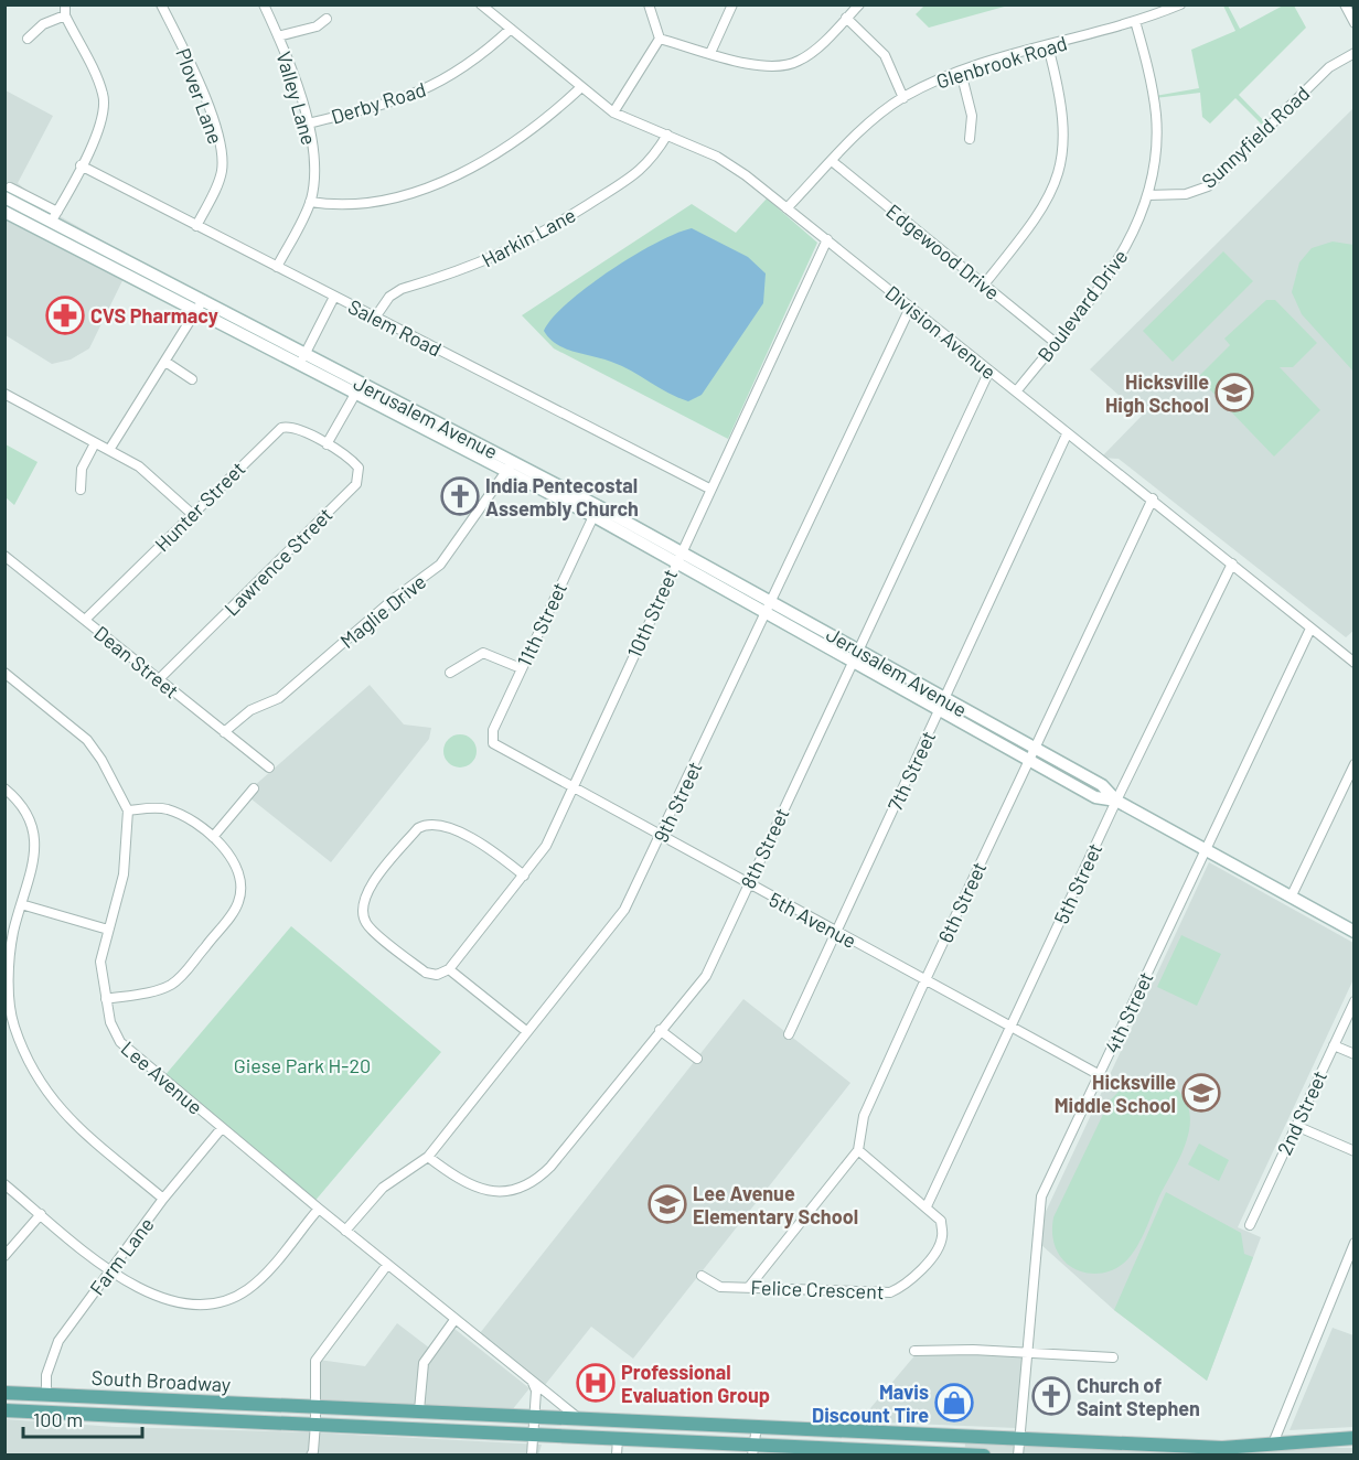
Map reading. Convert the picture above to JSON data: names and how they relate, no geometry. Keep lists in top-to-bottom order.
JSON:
{
  "streets": {
    "main road": ["Jerusalem Avenue", "South Broadway"],
    "street": [
      "Glenbrook Road",
      "Plover Lane",
      "Valley Lane",
      "Derby Road",
      "Sunnyfield Road",
      "Harkin Lane",
      "Edgewood Drive",
      "Boulevard Drive",
      "Salem Road",
      "Division Avenue",
      "Hunter Street",
      "Lawrence Street",
      "Maglie Drive",
      "10th Street",
      "11th Street",
      "Dean Street",
      "7th Street",
      "9th Street",
      "8th Street",
      "5th Street",
      "6th Street",
      "5th Avenue",
      "4th Street",
      "Lee Avenue",
      "2nd Street",
      "Farm Lane",
      "Felice Crescent"
    ]
  },
  "crossings": [
    ["Glenbrook Road", "Edgewood Drive"],
    ["Glenbrook Road", "Boulevard Drive"],
    ["Glenbrook Road", "Division Avenue"],
    ["Plover Lane", "Salem Road"],
    ["Valley Lane", "Derby Road"],
    ["Valley Lane", "Salem Road"],
    ["Derby Road", "Division Avenue"],
    ["Sunnyfield Road", "Boulevard Drive"],
    ["Harkin Lane", "Salem Road"],
    ["Harkin Lane", "Division Avenue"],
    ["Edgewood Drive", "Boulevard Drive"],
    ["Boulevard Drive", "Division Avenue"],
    ["Salem Road", "10th Street"],
    ["Division Avenue", "10th Street"],
    ["Division Avenue", "7th Street"],
    ["Division Avenue", "9th Street"],
    ["Division Avenue", "8th Street"],
    ["Division Avenue", "5th Street"],
    ["Division Avenue", "6th Street"],
    ["Division Avenue", "4th Street"],
    ["Jerusalem Avenue", "Maglie Drive"],
    ["Jerusalem Avenue", "10th Street"],
    ["Jerusalem Avenue", "11th Street"],
    ["Jerusalem Avenue", "7th Street"],
    ["Jerusalem Avenue", "9th Street"],
    ["Jerusalem Avenue", "8th Street"],
    ["Jerusalem Avenue", "5th Street"],
    ["Jerusalem Avenue", "6th Street"],
    ["Jerusalem Avenue", "4th Street"],
    ["Hunter Street", "Lawrence Street"],
    ["Hunter Street", "Dean Street"],
    ["Lawrence Street", "Dean Street"],
    ["Maglie Drive", "Dean Street"],
    ["10th Street", "5th Avenue"],
    ["11th Street", "5th Avenue"],
    ["7th Street", "5th Avenue"],
    ["9th Street", "8th Street"],
    ["9th Street", "5th Avenue"],
    ["9th Street", "Lee Avenue"],
    ["8th Street", "5th Avenue"],
    ["5th Street", "5th Avenue"],
    ["5th Street", "Felice Crescent"],
    ["6th Street", "5th Avenue"],
    ["6th Street", "Felice Crescent"],
    ["5th Avenue", "4th Street"],
    ["4th Street", "South Broadway"],
    ["Lee Avenue", "Farm Lane"],
    ["Lee Avenue", "South Broadway"],
    ["Farm Lane", "South Broadway"]
  ],
  "parks": ["Giese Park H-20"],
  "places": {
    "pharmacy": ["CVS Pharmacy"],
    "school or university": ["Hicksville High School", "Hicksville Middle School", "Lee Avenue Elementary School"],
    "church": ["India Pentecostal Assembly Church", "Church of Saint Stephen"],
    "hospital": ["Professional Evaluation Group"],
    "shop": ["Mavis Discount Tire"]
  },
  "scale_bar": "100 m"
}
